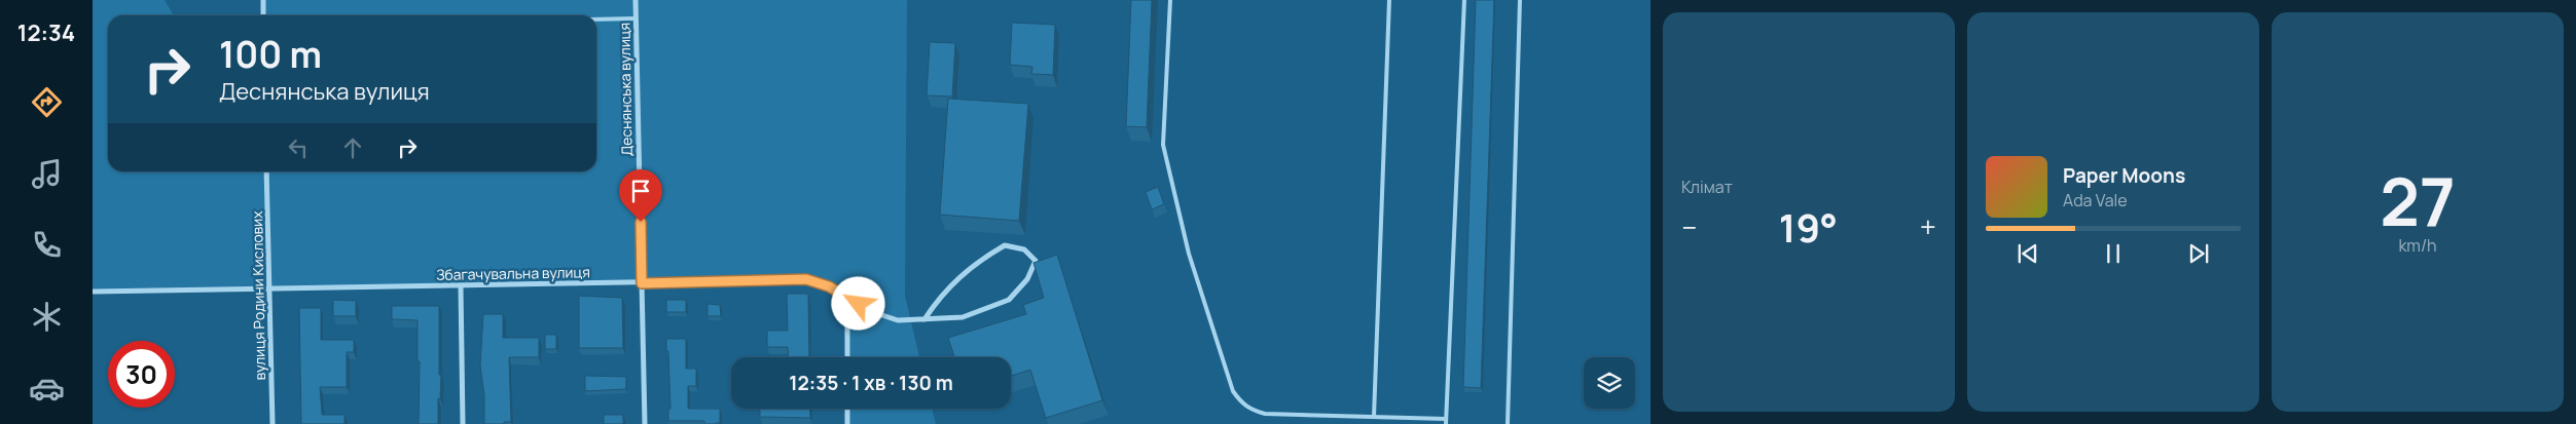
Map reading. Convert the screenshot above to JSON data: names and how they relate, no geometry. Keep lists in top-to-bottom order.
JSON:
{
  "streets": {
    "street": ["Деснянська вулиця", "Збагачувальна вулиця", "вулиця Родини Кислових"]
  },
  "crossings": [
    ["Деснянська вулиця", "Збагачувальна вулиця"],
    ["Збагачувальна вулиця", "вулиця Родини Кислових"]
  ],
  "page": {
    "tabs": "12:34",
    "tile": [
      "Клімат",
      ["27", "km/h"]
    ],
    "turn": ["100 m", "Деснянська вулиця"],
    "song": ["Paper Moons", "Ada Vale"],
    "heat": ["−", "19°", "+"],
    "limit": "30",
    "trip": "12:35 · 1 хв · 130 m"
  }
}
